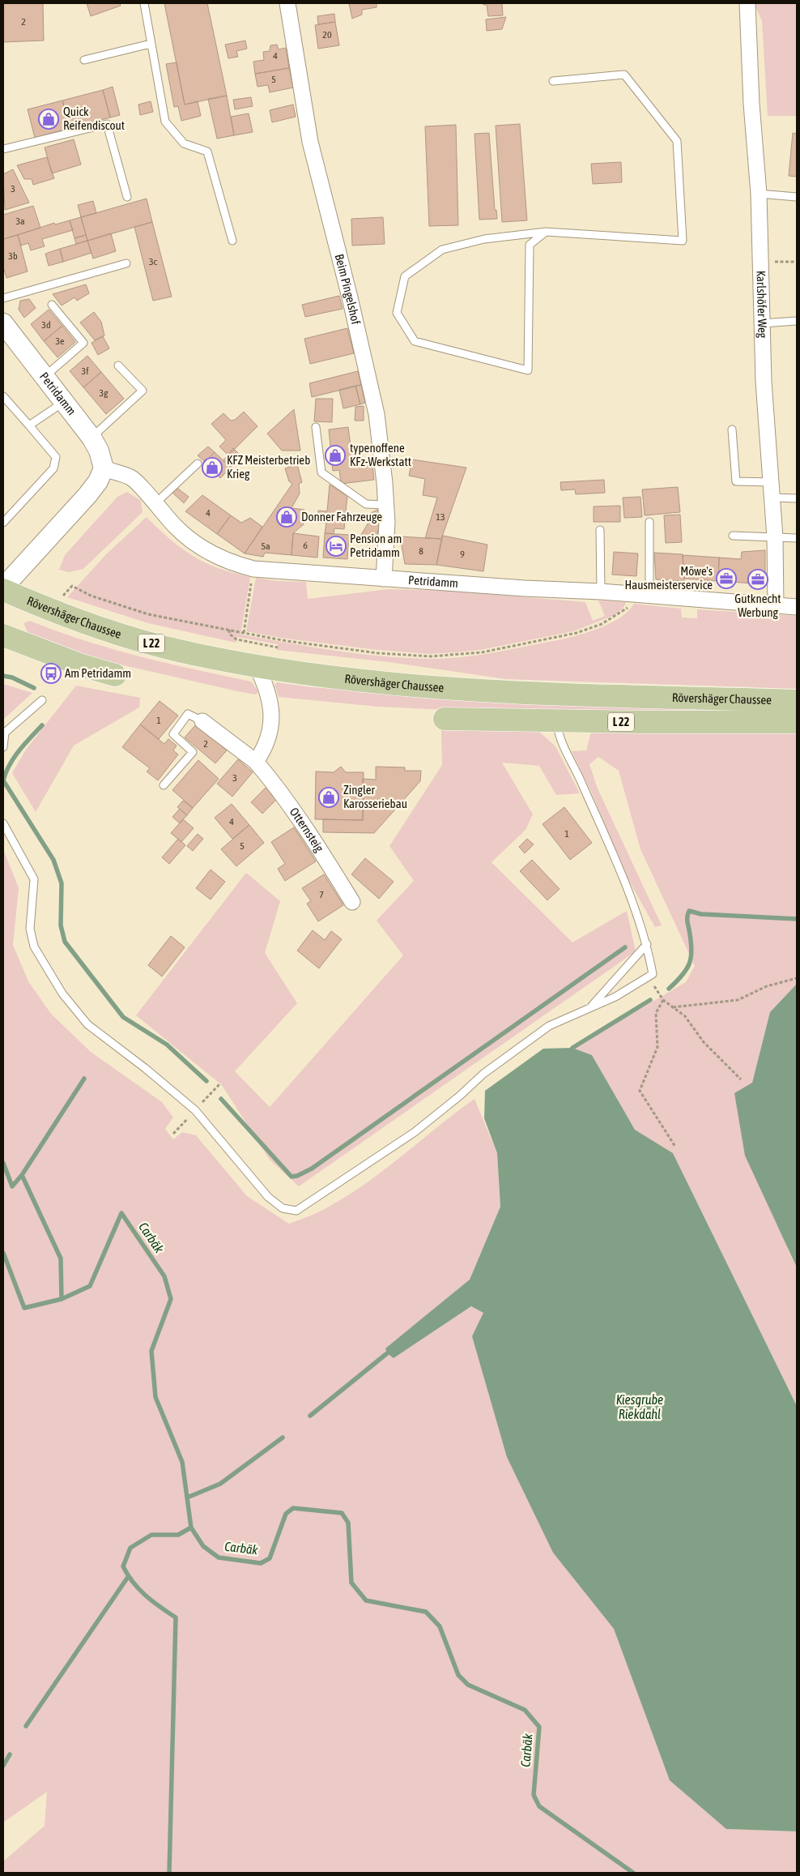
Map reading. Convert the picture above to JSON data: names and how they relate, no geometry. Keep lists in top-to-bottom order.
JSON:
{
  "streets": {
    "main road": ["Rövershäger Chaussee", "L 22"],
    "street": [
      "Beim Pingelshof",
      "Karlshöfer Weg",
      "Petridamm",
      "Otternsteig"
    ]
  },
  "crossings": [
    ["Beim Pingelshof", "Petridamm"],
    ["Karlshöfer Weg", "Petridamm"]
  ],
  "water": ["Carbäk", "Kiesgrube Riekdahl"],
  "places": {
    "shop": [
      "Quick Reifendiscout",
      "typenoffene KFz-Werkstatt",
      "KFZ Meisterbetrieb Krieg",
      "Donner Fahrzeuge",
      "Zingler Karosseriebau"
    ],
    "hotel": ["Pension am Petridamm"],
    "office": ["Möwe's Hausmeisterservice", "Gutknecht Werbung"],
    "bus stop": ["Am Petridamm"]
  },
  "house_numbers": [
    "2",
    "20",
    "4",
    "5",
    "3",
    "3a",
    "3b",
    "3c",
    "3d",
    "3e",
    "3f",
    "3g",
    "4",
    "13",
    "6",
    "5a",
    "8",
    "9",
    "1",
    "2",
    "3",
    "4",
    "1",
    "5",
    "7"
  ]
}
